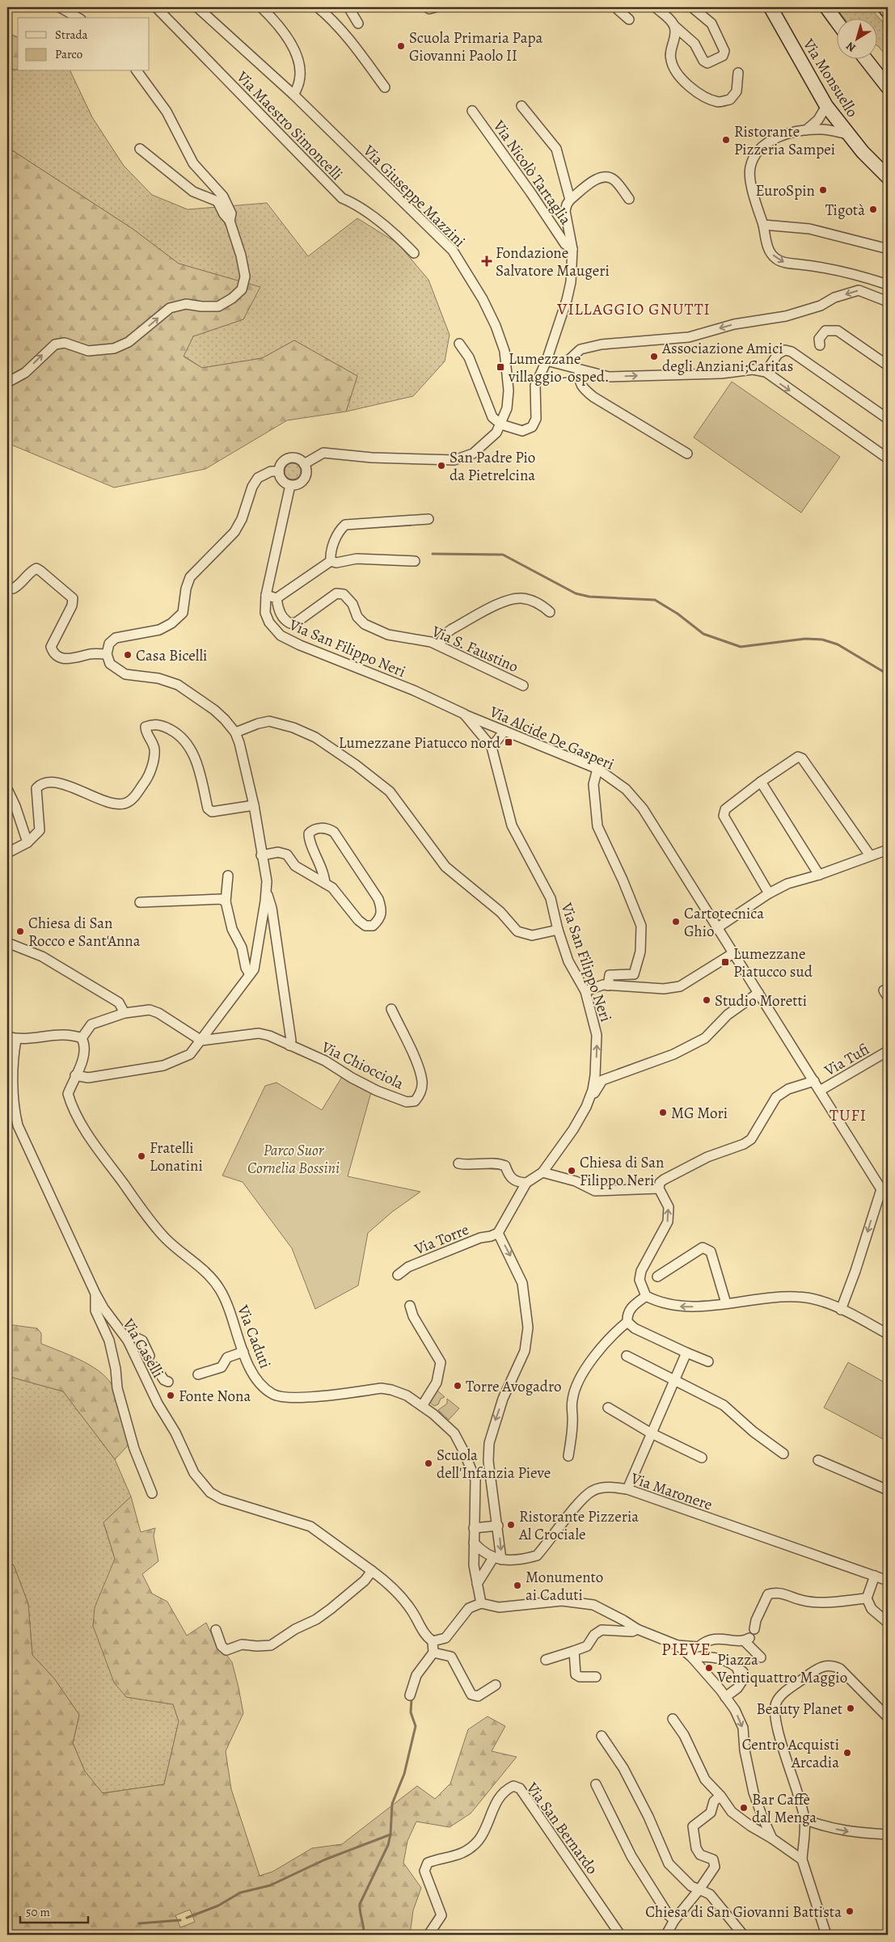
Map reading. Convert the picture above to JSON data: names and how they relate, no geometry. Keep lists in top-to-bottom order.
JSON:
{
  "streets": {
    "main road": ["Via Monsuello"],
    "street": [
      "Via Maestro Simoncelli",
      "Via Nicolò Tartaglia",
      "Via Giuseppe Mazzini",
      "Via San Filippo Neri",
      "Via S. Faustino",
      "Via Alcide De Gasperi",
      "Via Tufi",
      "Via Chiocciola",
      "Via Torre",
      "Via Caduti",
      "Via Caselli",
      "Via Maronere",
      "Via San Bernardo"
    ]
  },
  "crossings": [
    ["Via Nicolò Tartaglia", "Via Giuseppe Mazzini"],
    ["Via San Filippo Neri", "Via Alcide De Gasperi"],
    ["Via Alcide De Gasperi", "Via Tufi"]
  ],
  "districts": ["VILLAGGIO GNUTTI", "TUFI", "PIEVE"],
  "parks": ["Parco Suor Cornelia Bossini"],
  "places": {
    "other": [
      "Scuola Primaria Papa Giovanni Paolo II",
      "Ristorante Pizzeria Sampei",
      "EuroSpin",
      "Tigotà",
      "Associazione Amici degli Anziani;Caritas",
      "San Padre Pio da Pietrelcina",
      "Casa Bicelli",
      "Cartotecnica Ghio",
      "Chiesa di San Rocco e Sant'Anna",
      "Studio Moretti",
      "MG Mori",
      "Fratelli Lonatini",
      "Chiesa di San Filippo Neri",
      "Torre Avogadro",
      "Fonte Nona",
      "Scuola dell'Infanzia Pieve",
      "Ristorante Pizzeria Al Crociale",
      "Monumento ai Caduti",
      "Piazza Ventiquattro Maggio",
      "Beauty Planet",
      "Centro Acquisti Arcadia",
      "Bar Caffè dal Menga",
      "Chiesa di San Giovanni Battista"
    ],
    "health": ["Fondazione Salvatore Maugeri"],
    "transit": ["Lumezzane villaggio-osped.", "Lumezzane Piatucco nord", "Lumezzane Piatucco sud"]
  },
  "legend": ["Strada", "Parco"],
  "scale_bar": "50 m",
  "north": "bottom left"
}
